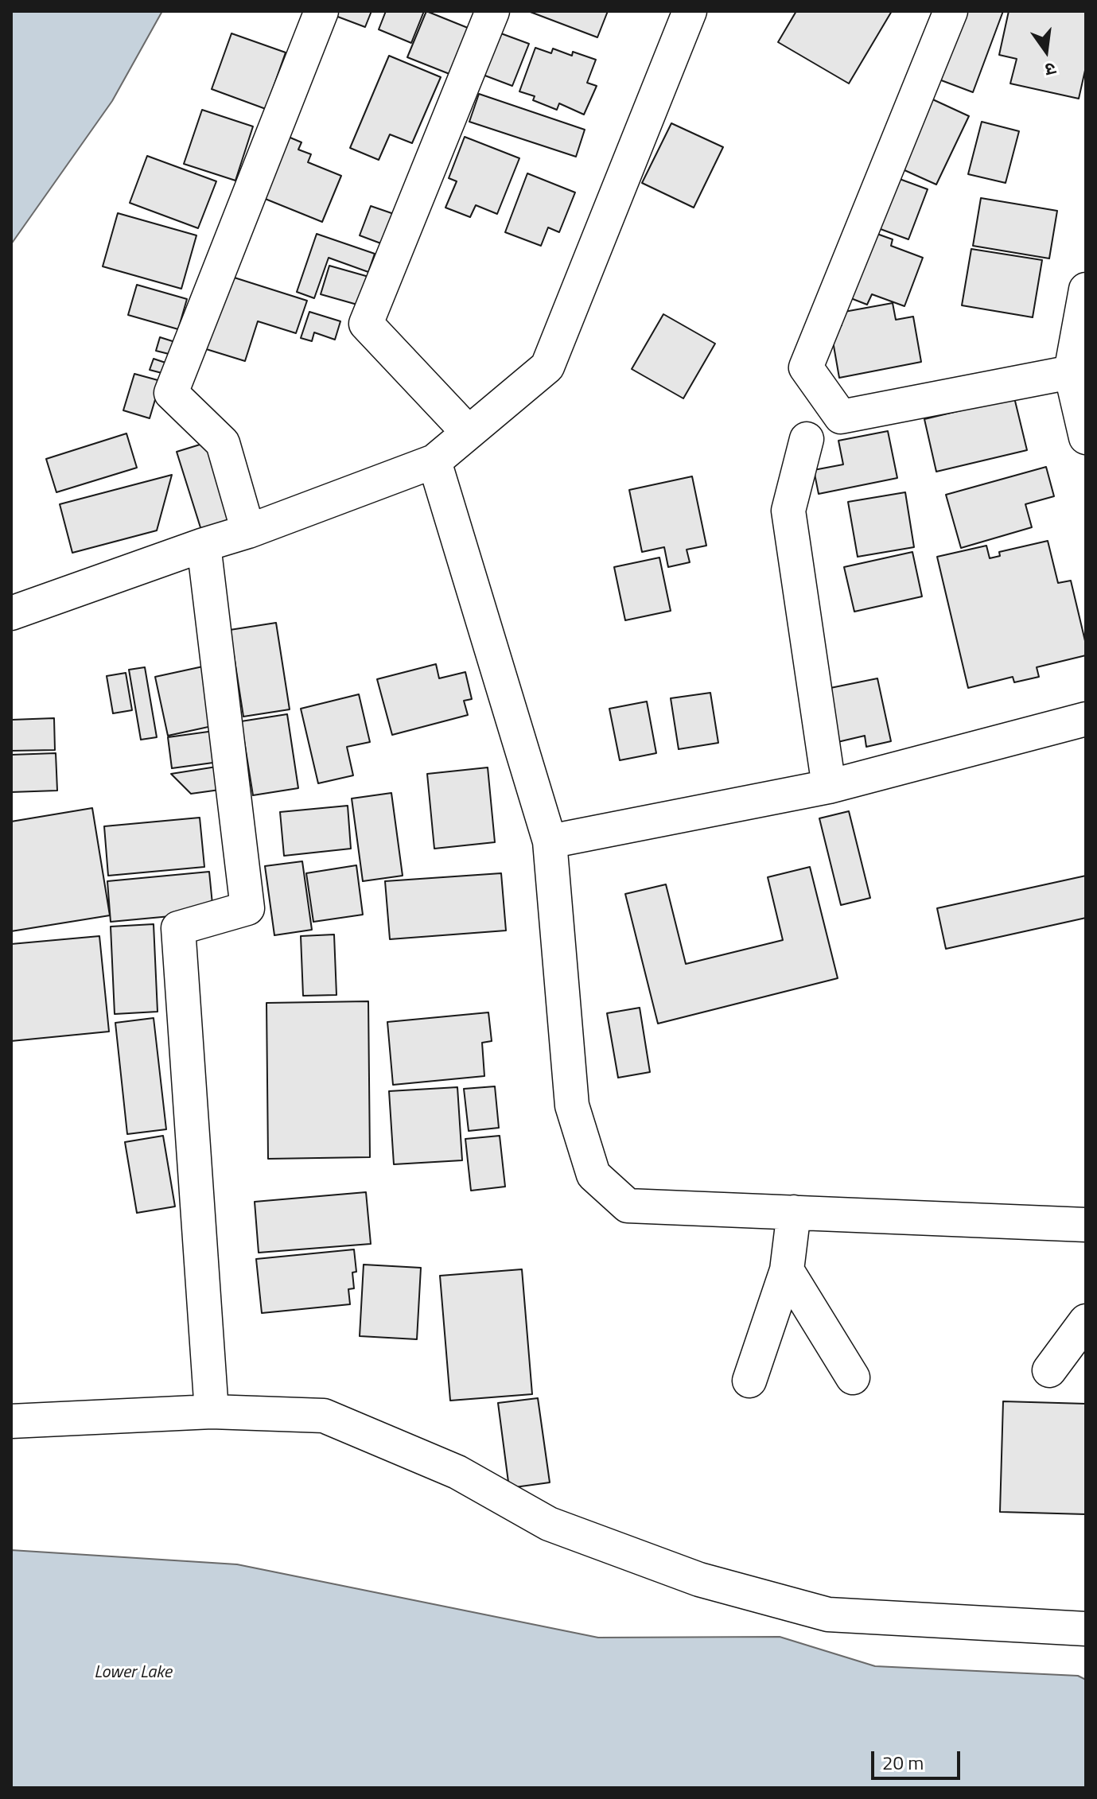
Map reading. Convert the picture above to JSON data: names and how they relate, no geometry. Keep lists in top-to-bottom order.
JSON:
{
  "water": ["Lower Lake"],
  "scale_bar": "20 m",
  "north": "bottom"
}
